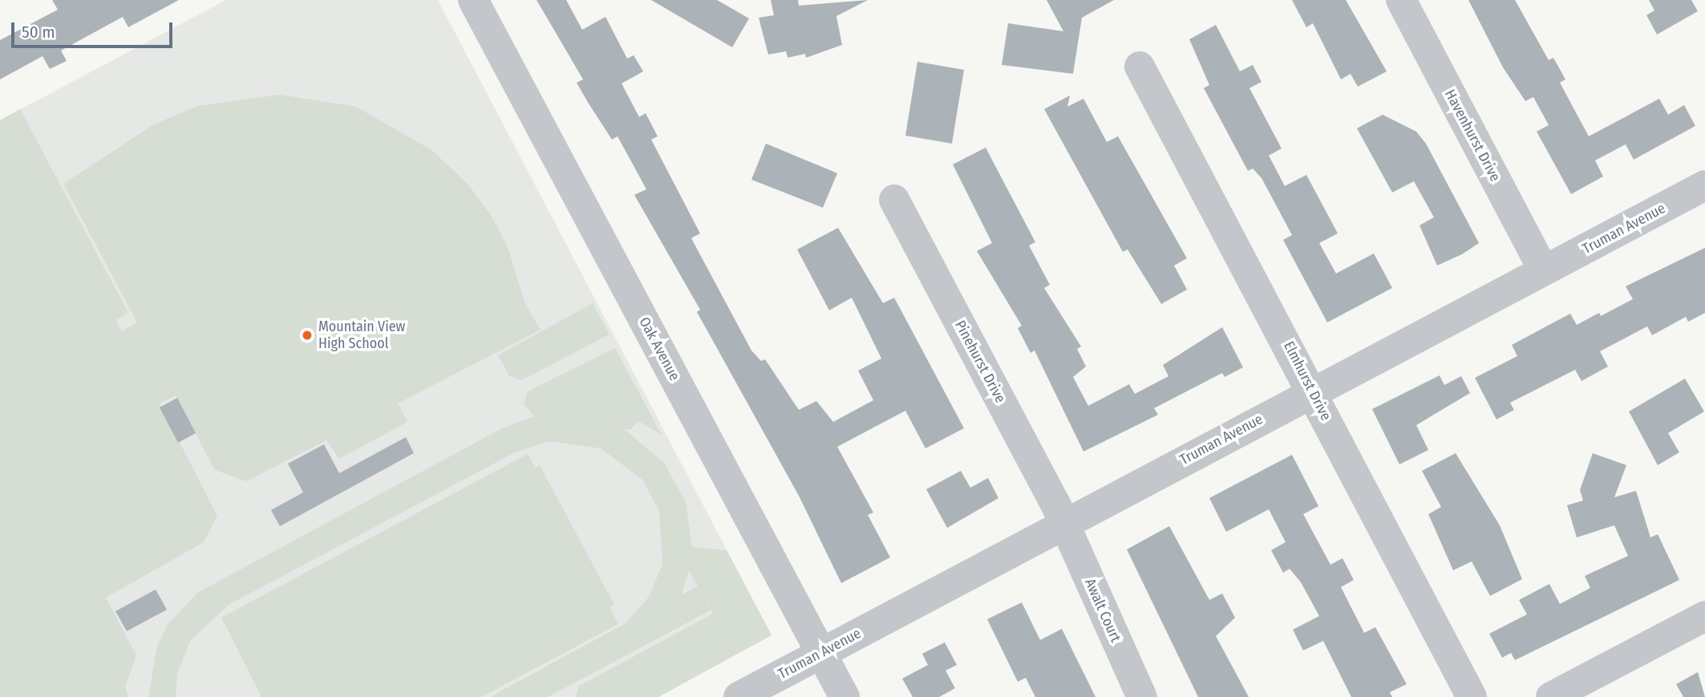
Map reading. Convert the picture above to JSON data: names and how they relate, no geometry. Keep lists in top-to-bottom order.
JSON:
{
  "streets": {
    "street": [
      "Havenhurst Drive",
      "Truman Avenue",
      "Oak Avenue",
      "Pinehurst Drive",
      "Elmhurst Drive",
      "Awalt Court"
    ]
  },
  "crossings": [
    ["Havenhurst Drive", "Truman Avenue"],
    ["Truman Avenue", "Oak Avenue"],
    ["Truman Avenue", "Pinehurst Drive"],
    ["Truman Avenue", "Elmhurst Drive"],
    ["Truman Avenue", "Awalt Court"],
    ["Pinehurst Drive", "Awalt Court"]
  ],
  "places": ["Mountain View High School"],
  "scale_bar": "50 m"
}
